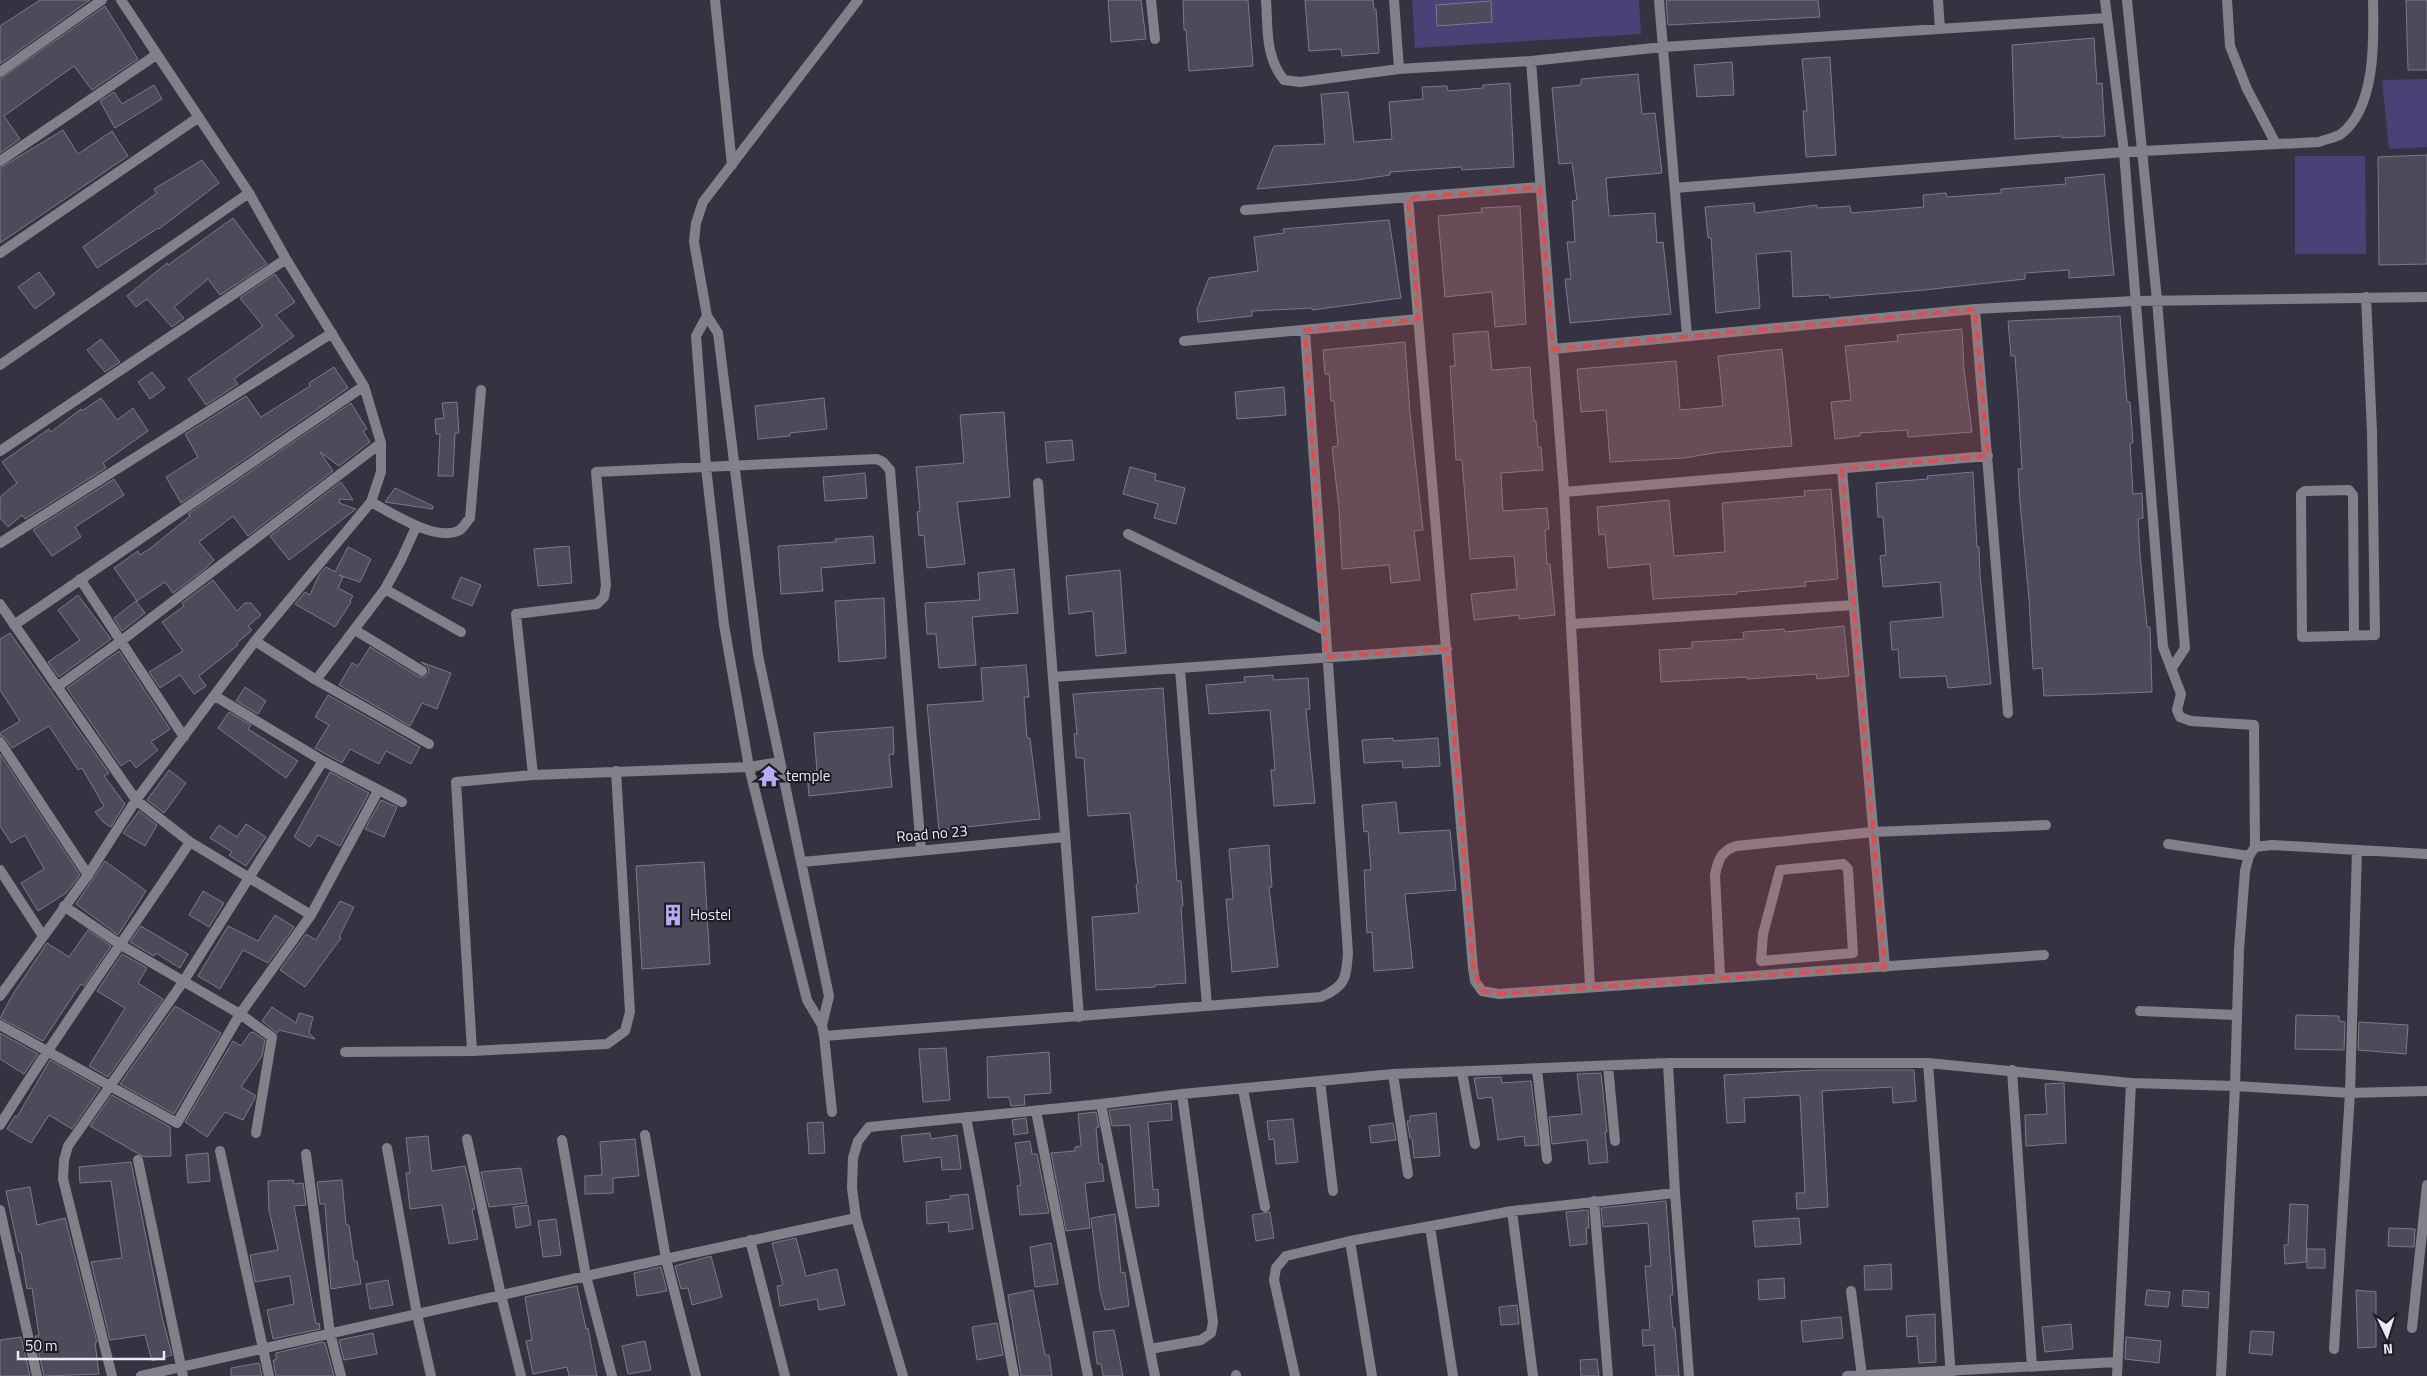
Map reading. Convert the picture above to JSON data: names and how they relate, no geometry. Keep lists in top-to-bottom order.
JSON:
{
  "streets": {
    "street": ["Road no 23"]
  },
  "places": {
    "temple": ["temple"],
    "building": ["Hostel"]
  },
  "scale_bar": "50 m",
  "north": "bottom"
}
